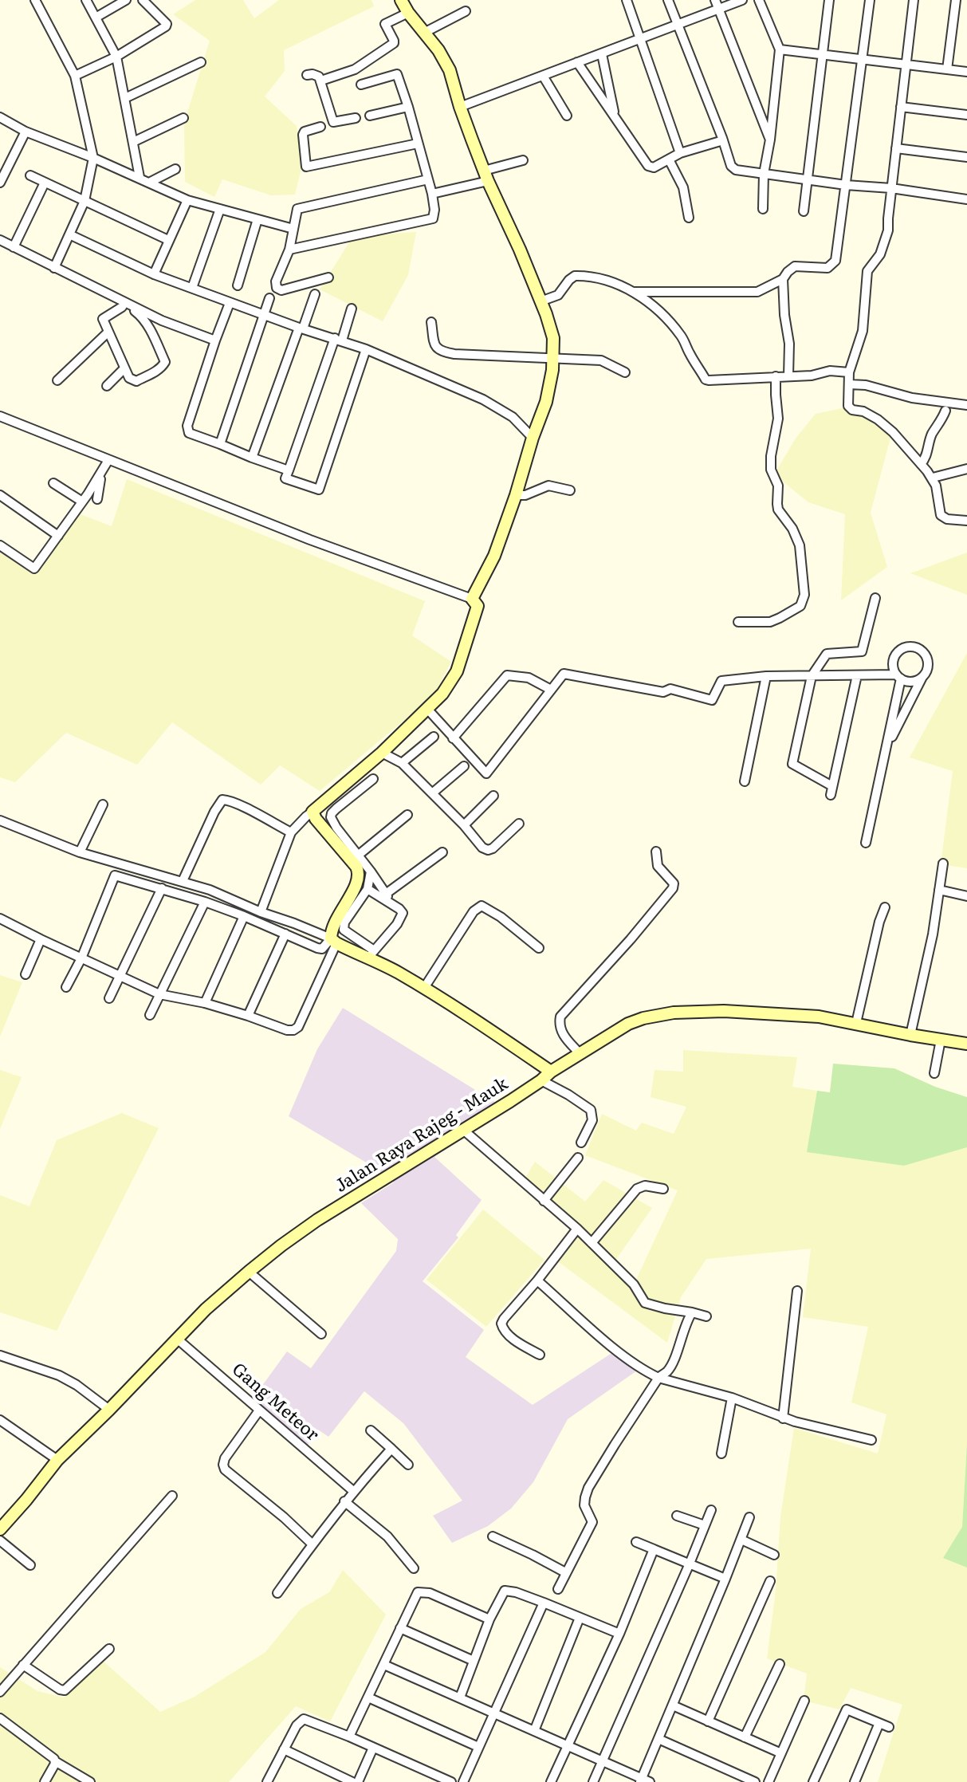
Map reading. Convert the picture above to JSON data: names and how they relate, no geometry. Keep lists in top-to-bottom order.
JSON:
{
  "streets": {
    "street": ["Jalan Raya Rajeg - Mauk", "Gang Meteor"]
  },
  "crossings": [
    ["Jalan Raya Rajeg - Mauk", "Gang Meteor"]
  ]
}
